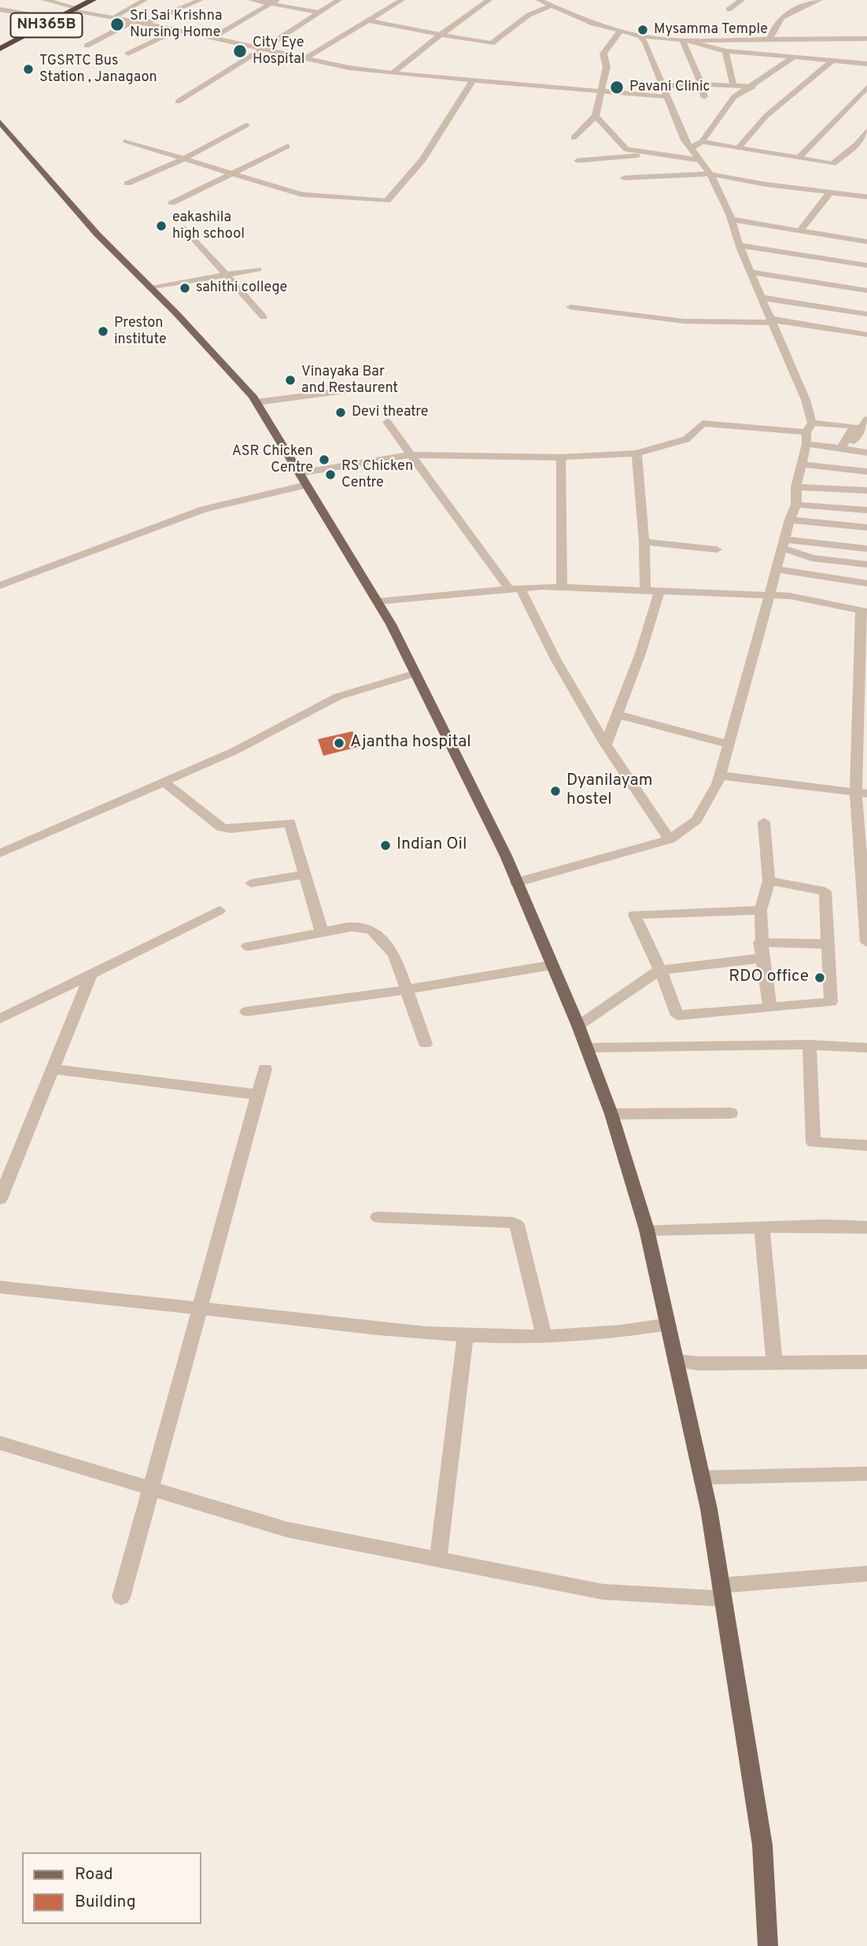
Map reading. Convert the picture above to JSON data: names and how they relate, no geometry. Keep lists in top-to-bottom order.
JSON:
{
  "streets": {
    "highway": ["NH365B"]
  },
  "places": [
    "Sri Sai Krishna Nursing Home",
    "Mysamma Temple",
    "City Eye Hospital",
    "TGSRTC Bus Station , Janagaon",
    "Pavani Clinic",
    "eakashila high school",
    "sahithi college",
    "Preston institute",
    "Vinayaka Bar and Restaurent",
    "Devi theatre",
    "ASR Chicken Centre",
    "RS Chicken Centre",
    "Ajantha hospital",
    "Dyanilayam hostel",
    "Indian Oil",
    "RDO office"
  ],
  "legend": ["Road", "Building"]
}
